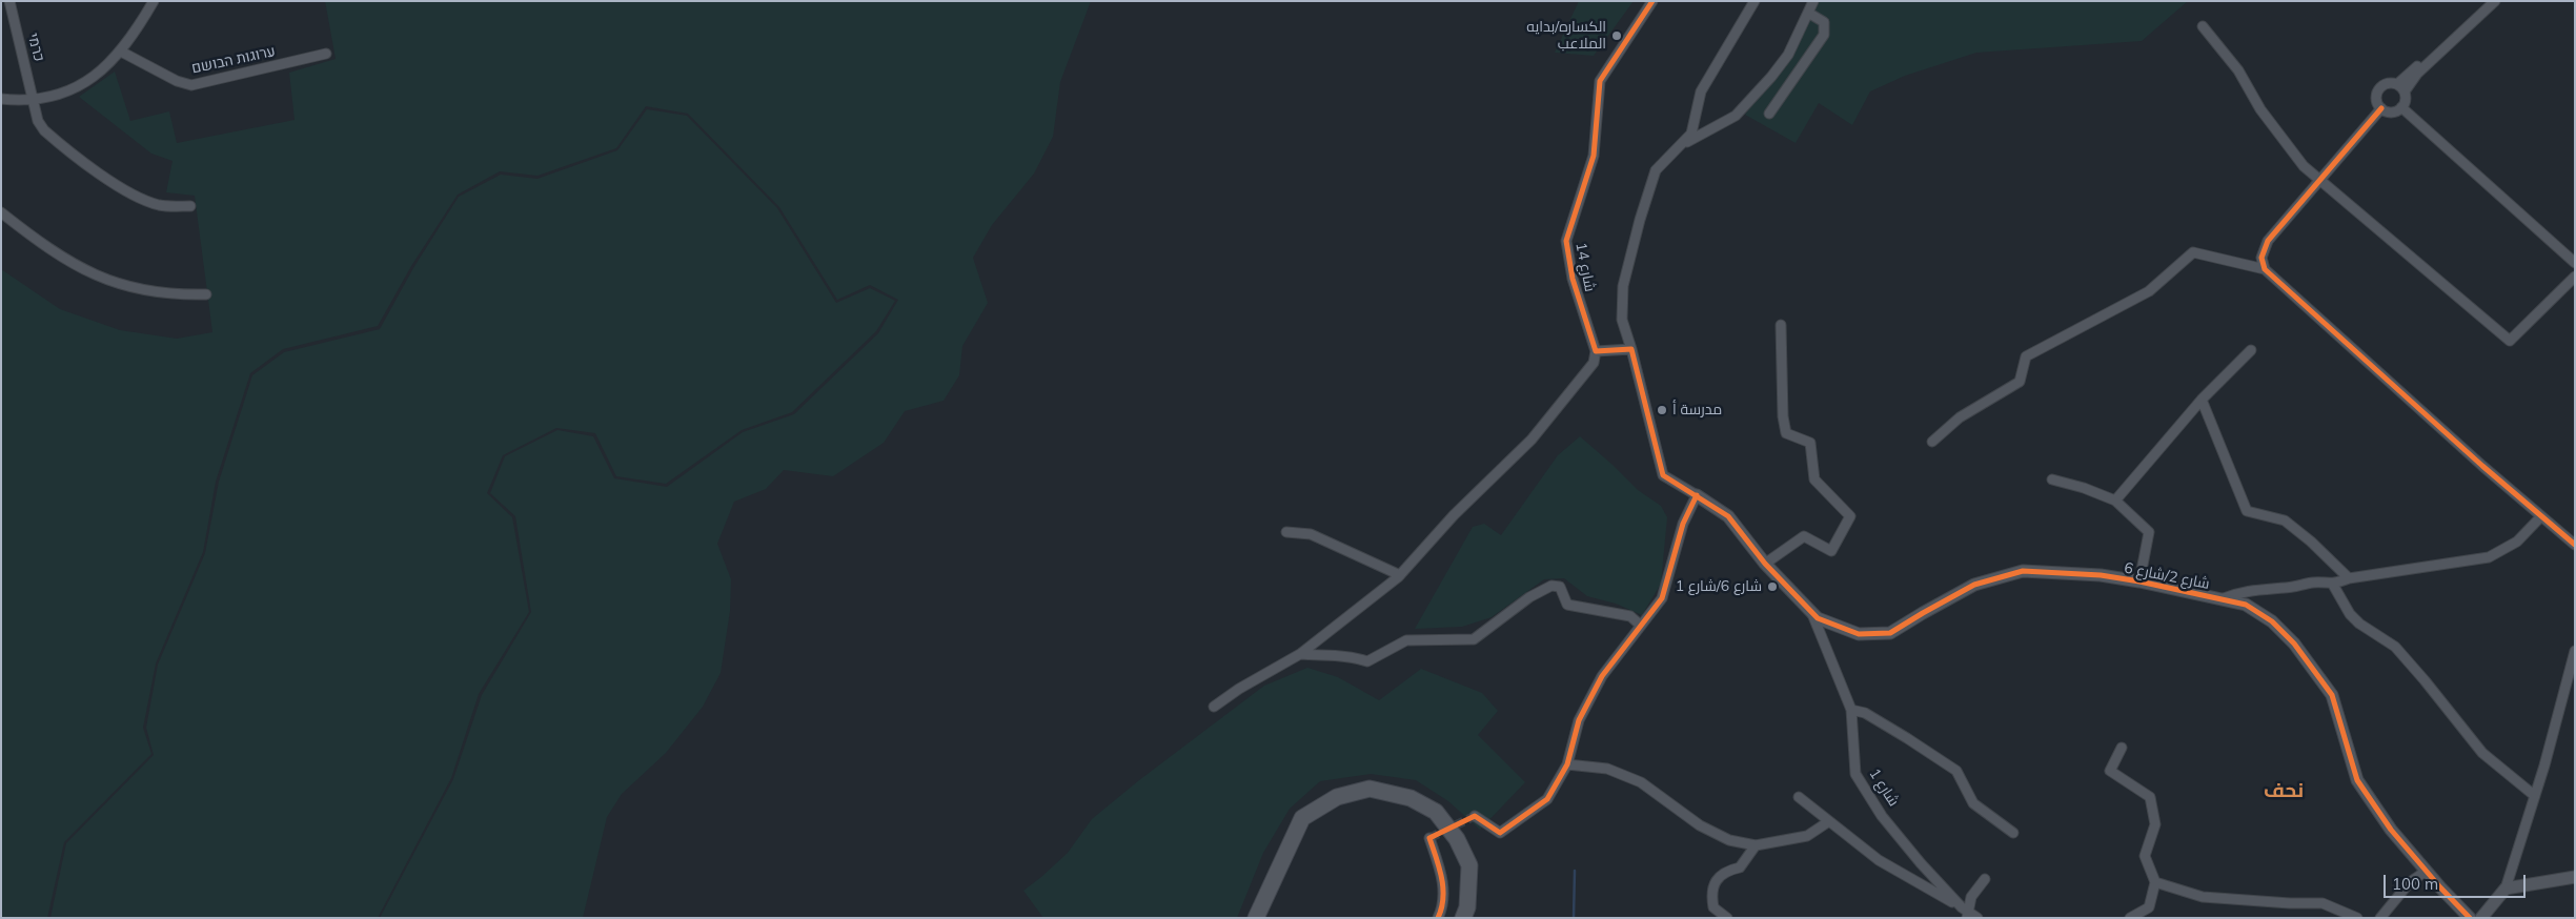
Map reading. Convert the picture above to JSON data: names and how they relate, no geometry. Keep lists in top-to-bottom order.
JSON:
{
  "streets": {
    "street": [
      "כרמי",
      "ערוגות הבושם",
      "شارع 14",
      "شارع 2/شارع 6",
      "شارع 1"
    ]
  },
  "crossings": [
    ["شارع 2/شارع 6", "شارع 1"]
  ],
  "districts": ["نحف"],
  "places": ["الكساره/بدايه الملاعب", "مدرسة أ", "شارع 6/شارع 1"],
  "scale_bar": "100 m"
}
